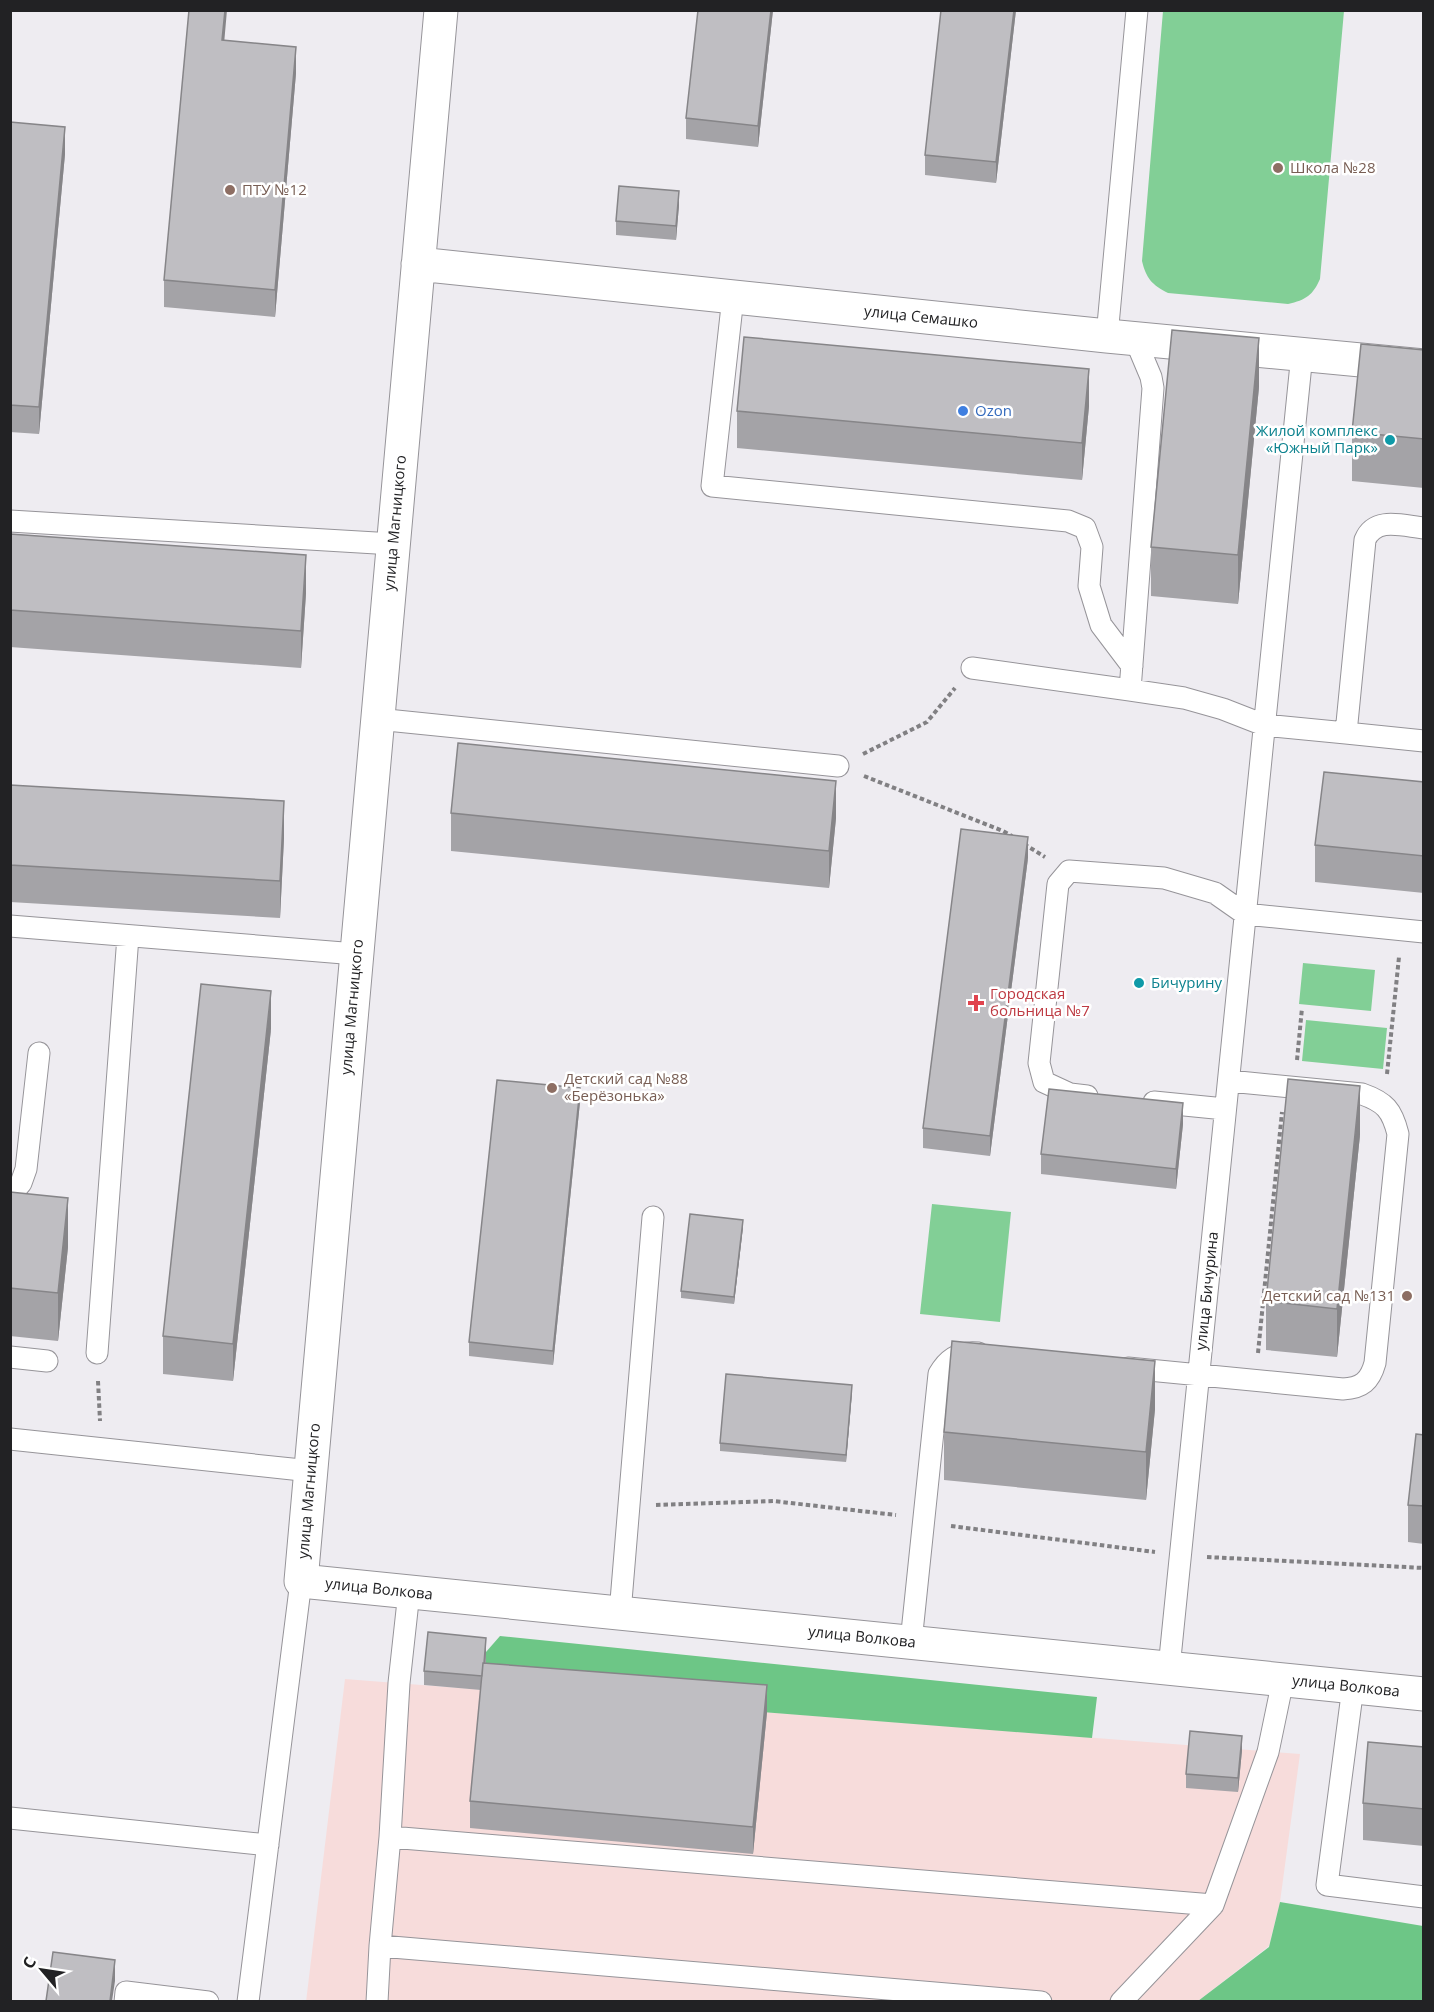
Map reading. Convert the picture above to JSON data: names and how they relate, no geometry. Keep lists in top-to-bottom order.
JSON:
{
  "streets": {
    "street": ["улица Семашко", "улица Магницкого", "улица Волкова"],
    "lane": ["улица Бичурина"]
  },
  "crossings": [
    ["улица Семашко", "улица Магницкого"],
    ["улица Семашко", "улица Бичурина"],
    ["улица Магницкого", "улица Волкова"],
    ["улица Бичурина", "улица Волкова"]
  ],
  "places": {
    "other": [
      "Школа №28",
      "ПТУ №12",
      "Ozon",
      "Жилой комплекс «Южный Парк»",
      "Бичурину",
      "Детский сад №88 «Берёзонька»",
      "Детский сад №131"
    ],
    "health": ["Городская больница №7"]
  },
  "north": "top left"
}
